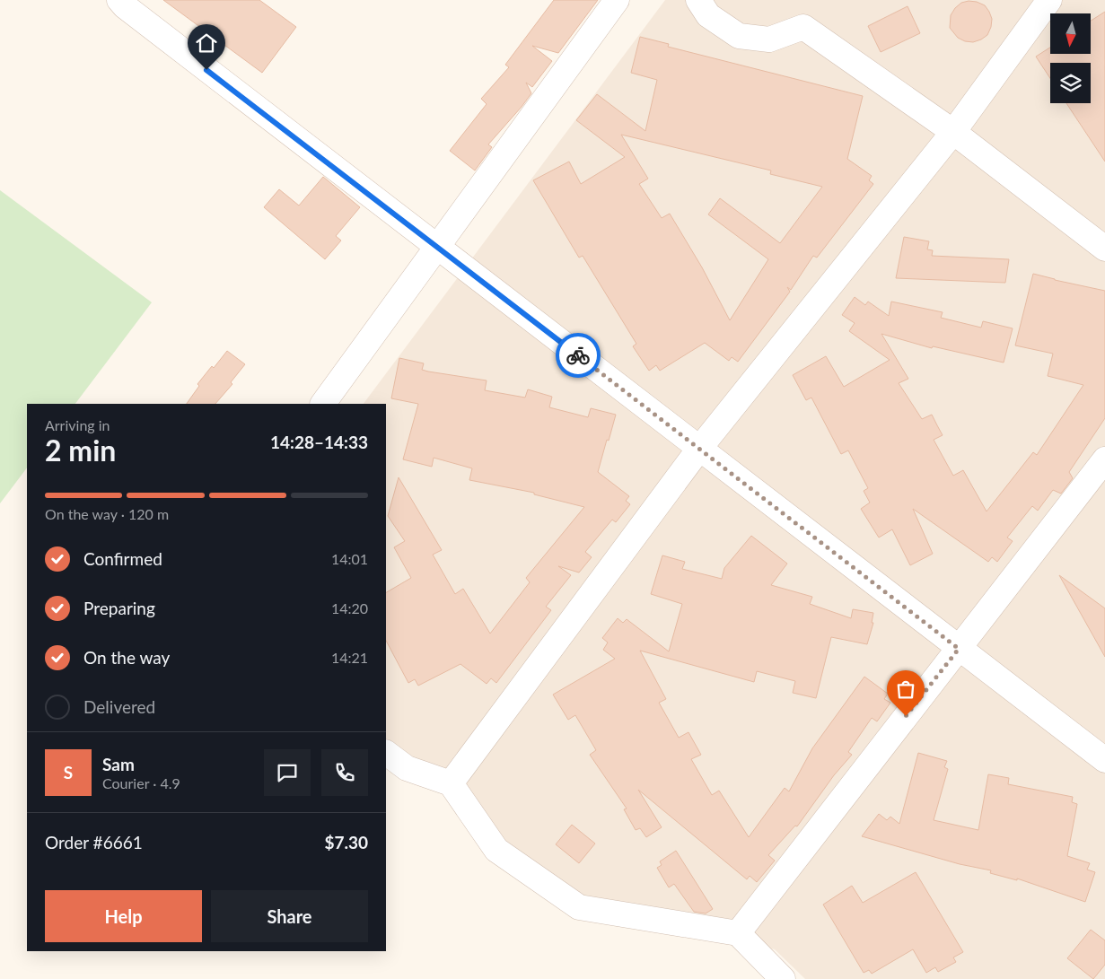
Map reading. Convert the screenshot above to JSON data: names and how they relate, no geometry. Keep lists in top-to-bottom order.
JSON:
{
  "north": "bottom",
  "page": {
    "heading": ["2 min", "Arriving in", "14:28–14:33"],
    "panel": [
      "Sam",
      "Courier · 4.9",
      "Order #6661",
      "$7.30"
    ],
    "bar": "On the way · 120 m",
    "list": [
      ["Confirmed", "14:01"],
      ["Preparing", "14:20"],
      ["On the way", "14:21"],
      "Delivered"
    ],
    "round": "S",
    "buttons": ["Help", "Share"]
  }
}
